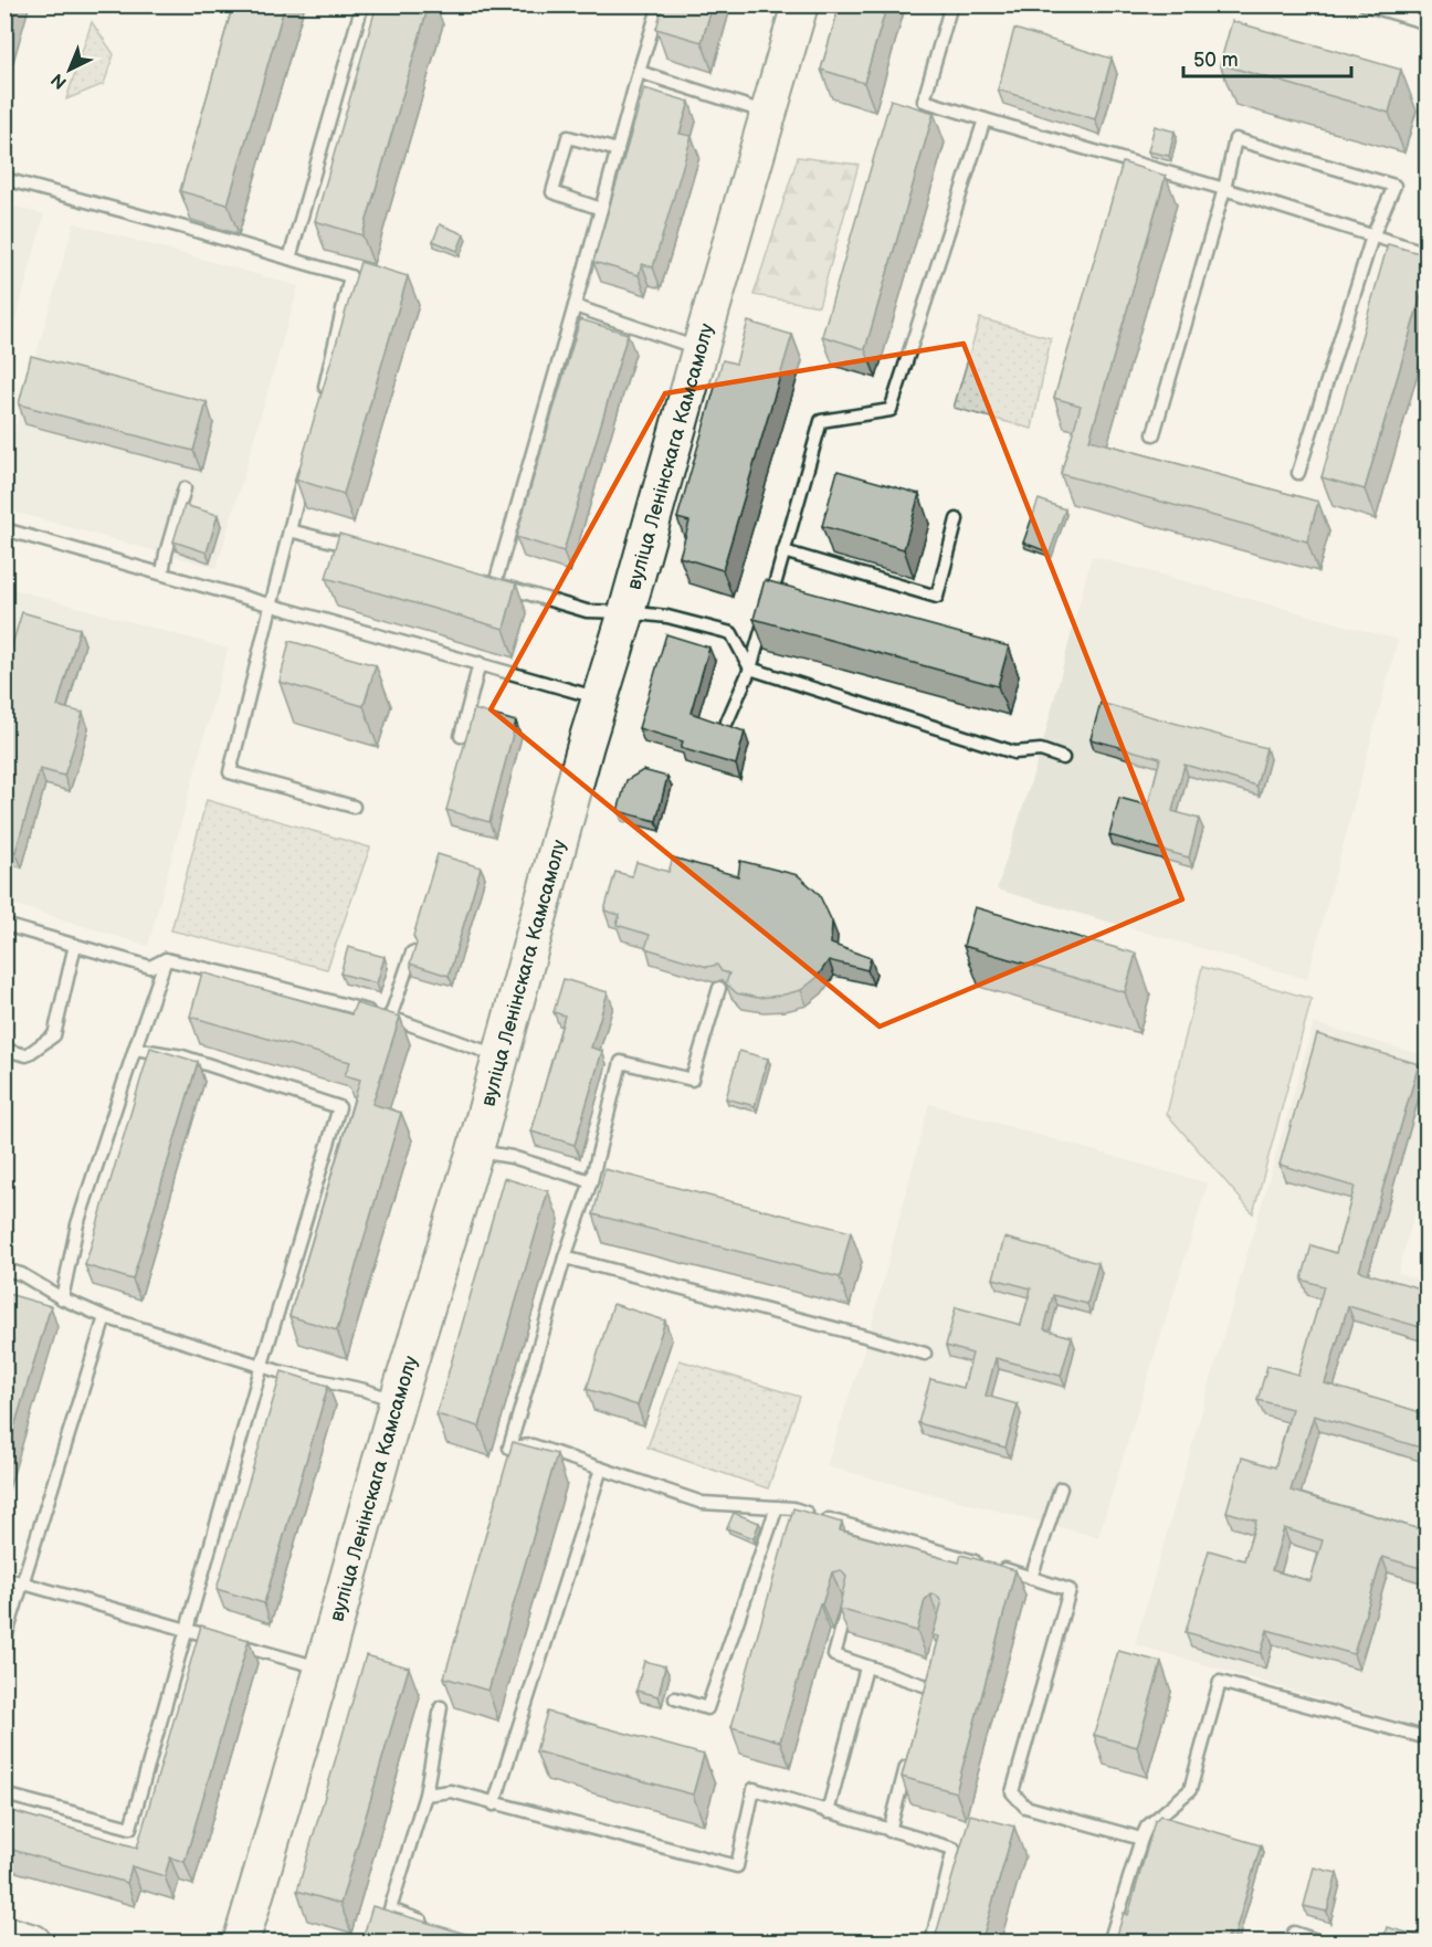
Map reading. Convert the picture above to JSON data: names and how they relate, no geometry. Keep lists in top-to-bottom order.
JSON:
{
  "streets": {
    "main road": ["вуліца Ленінскага Камсамолу"]
  },
  "scale_bar": "50 m",
  "north": "bottom left"
}
